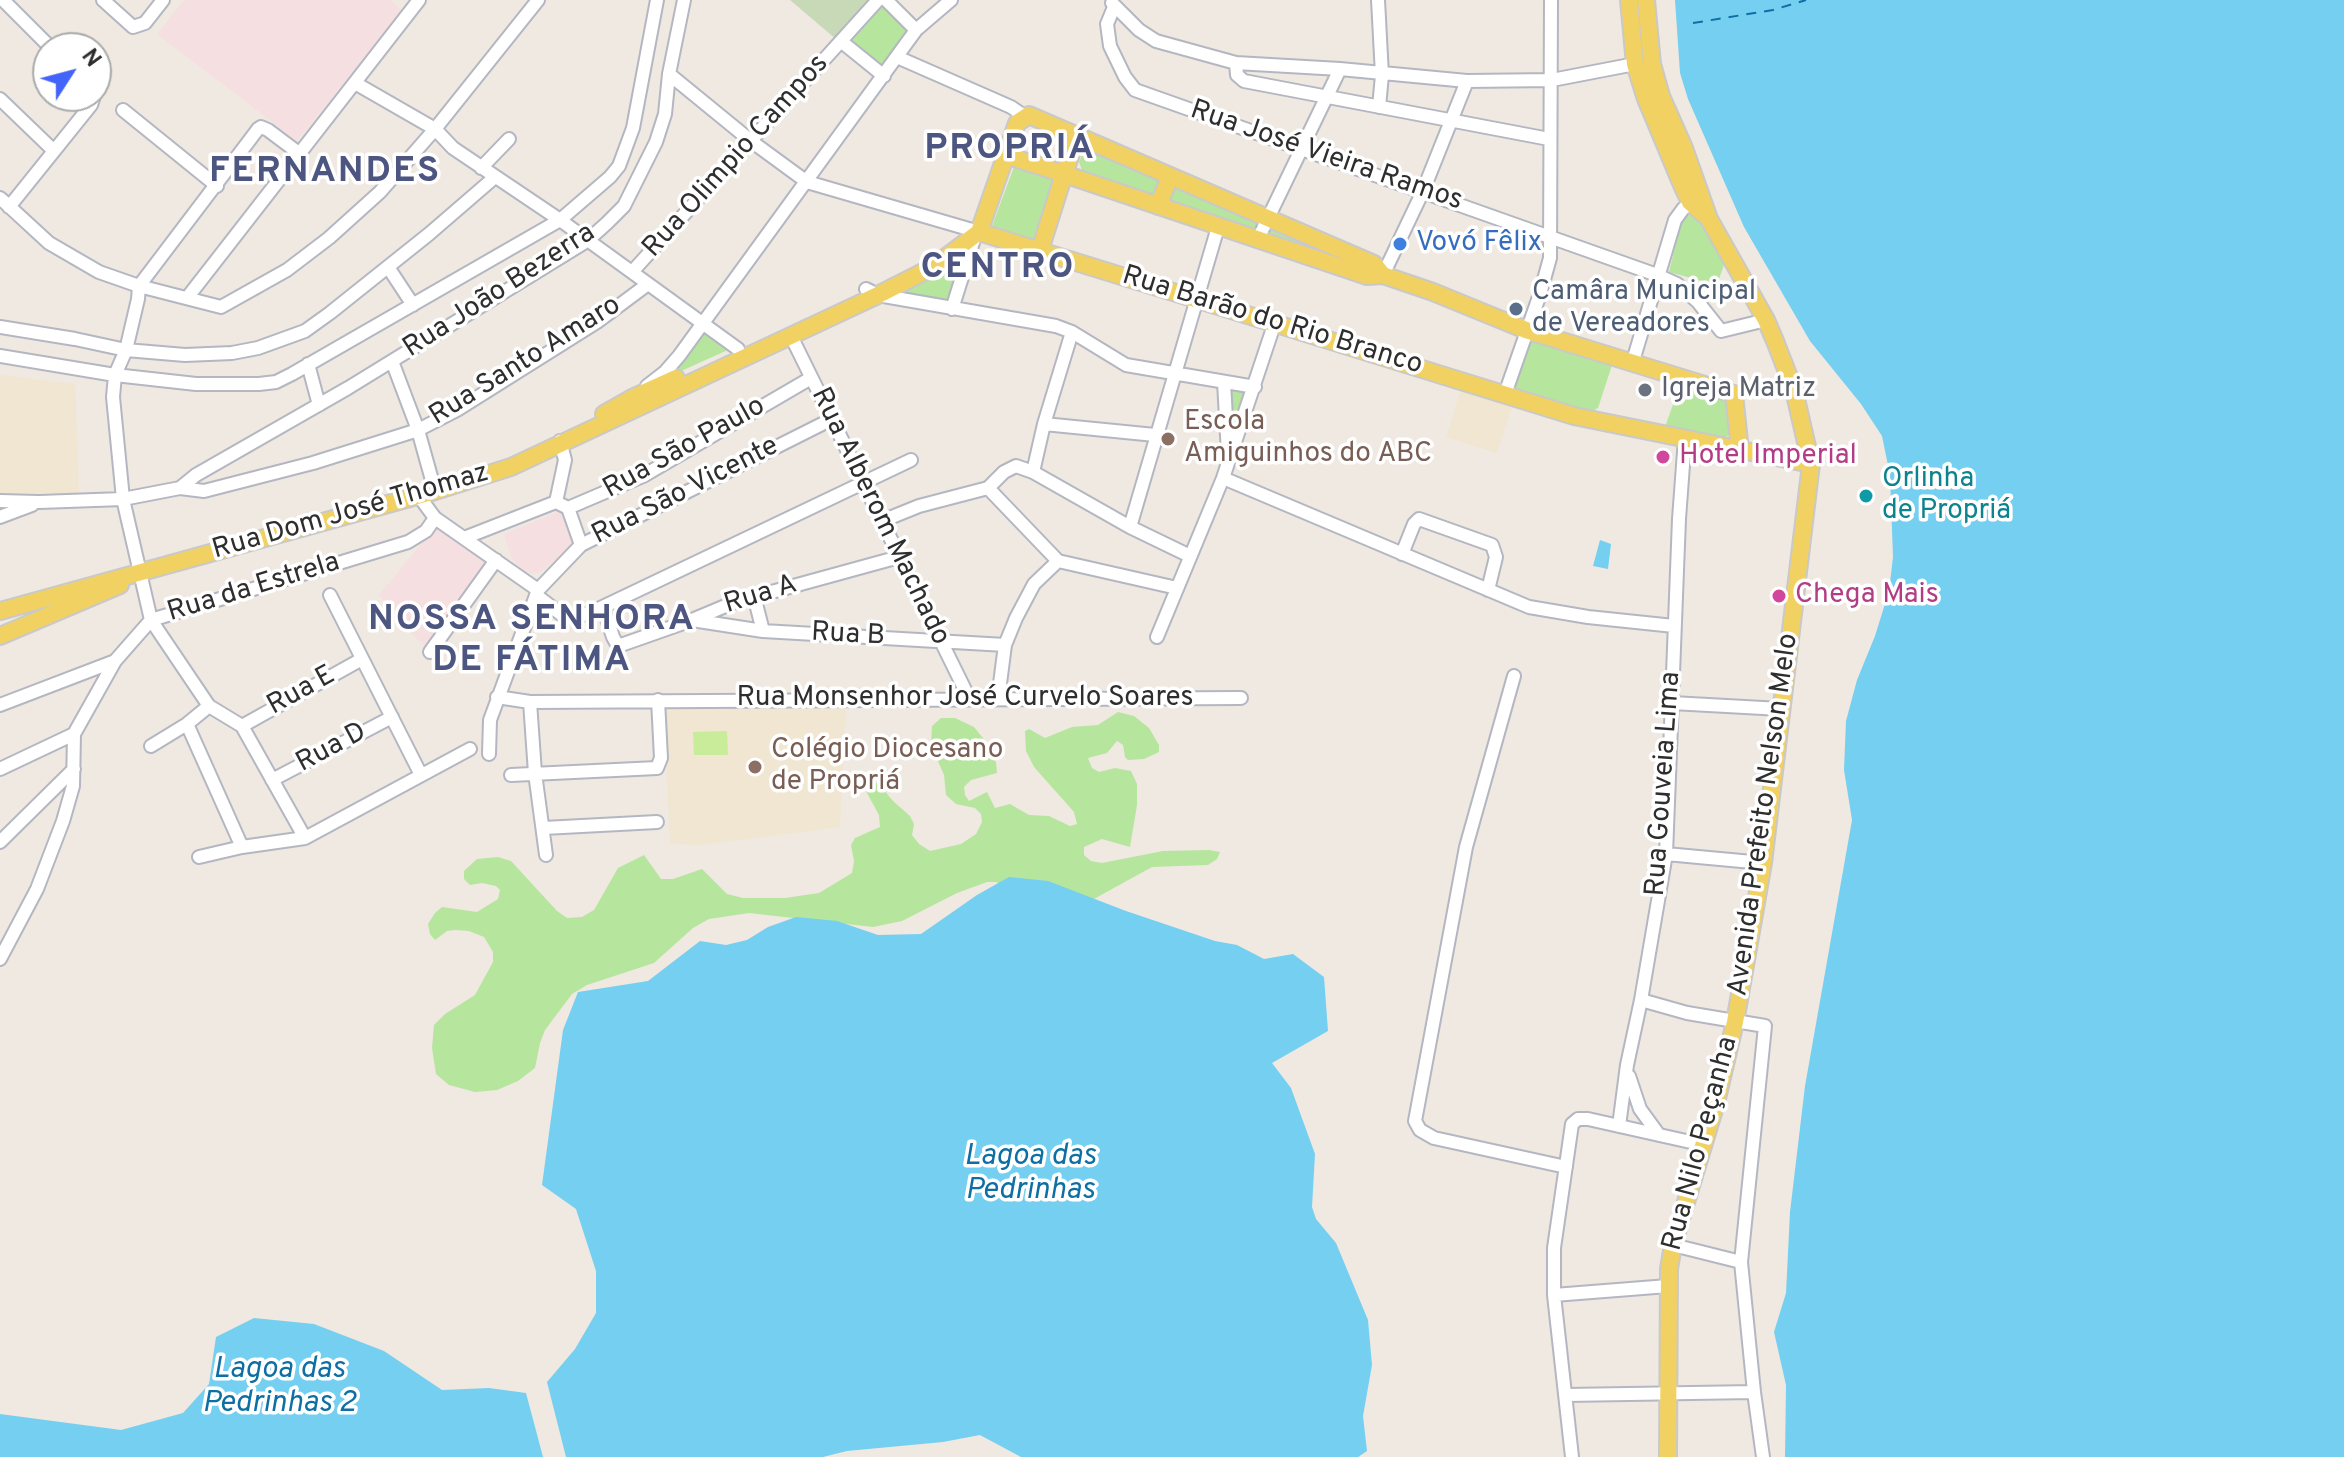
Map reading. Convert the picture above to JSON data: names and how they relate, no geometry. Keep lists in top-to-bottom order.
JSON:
{
  "streets": {
    "main road": [
      "Rua Barão do Rio Branco",
      "Rua Dom José Thomaz",
      "Avenida Prefeito Nelson Melo",
      "Rua Nilo Peçanha"
    ],
    "street": [
      "Rua Olimpio Campos",
      "Rua José Vieira Ramos",
      "Rua João Bezerra",
      "Rua Santo Amaro",
      "Rua São Paulo",
      "Rua São Vicente",
      "Rua Alberom Machado",
      "Rua da Estrela",
      "Rua A",
      "Rua B",
      "Rua E",
      "Rua Monsenhor José Curvelo Soares",
      "Rua D",
      "Rua Gouveia Lima"
    ]
  },
  "crossings": [
    ["Rua José Vieira Ramos", "Avenida Prefeito Nelson Melo"],
    ["Rua João Bezerra", "Rua Santo Amaro"],
    ["Rua Barão do Rio Branco", "Rua Gouveia Lima"],
    ["Rua Barão do Rio Branco", "Avenida Prefeito Nelson Melo"],
    ["Rua São Paulo", "Rua Alberom Machado"],
    ["Rua São Vicente", "Rua Alberom Machado"],
    ["Rua São Vicente", "Rua Monsenhor José Curvelo Soares"],
    ["Rua Alberom Machado", "Rua A"],
    ["Rua Alberom Machado", "Rua B"],
    ["Rua Alberom Machado", "Rua Monsenhor José Curvelo Soares"],
    ["Rua A", "Rua B"],
    ["Avenida Prefeito Nelson Melo", "Rua Nilo Peçanha"]
  ],
  "districts": [
    "PROPRIÁ",
    "FERNANDES",
    "CENTRO",
    "NOSSA SENHORA DE FÁTIMA"
  ],
  "water": ["Lagoa das Pedrinhas", "Lagoa das Pedrinhas 2"],
  "places": [
    "Vovó Fêlix",
    "Camâra Municipal de Vereadores",
    "Igreja Matriz",
    "Escola Amiguinhos do ABC",
    "Hotel Imperial",
    "Orlinha de Propriá",
    "Chega Mais",
    "Colégio Diocesano de Propriá"
  ],
  "north": "top right"
}
